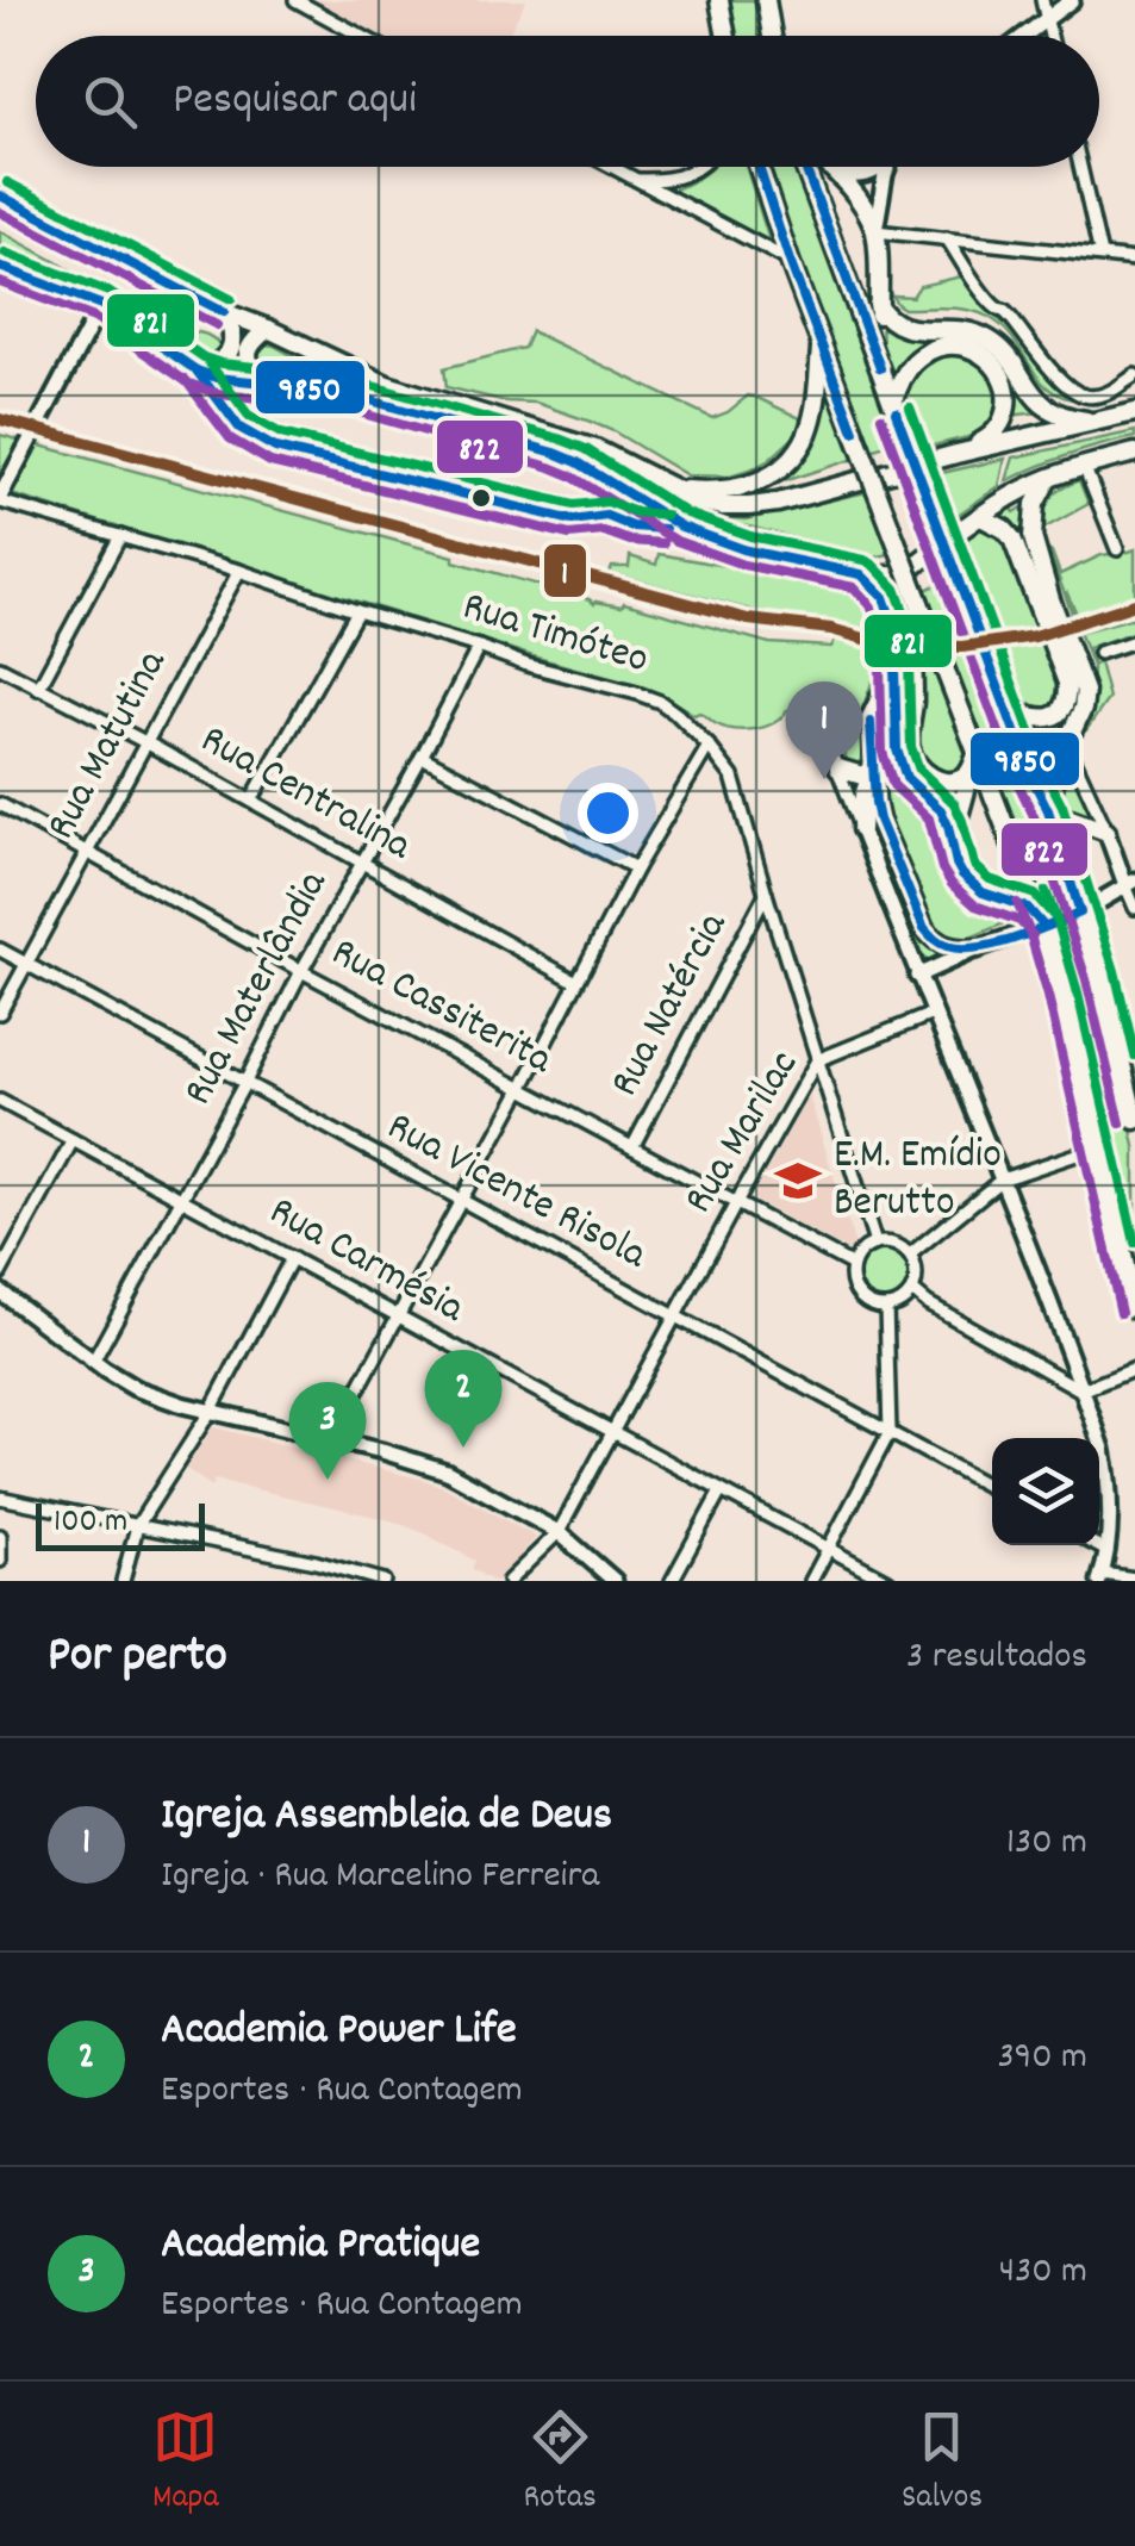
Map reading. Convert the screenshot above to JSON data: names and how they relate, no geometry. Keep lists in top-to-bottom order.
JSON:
{
  "streets": {
    "street": [
      "Rua Timóteo",
      "Rua Matutina",
      "Rua Centralina",
      "Rua Materlândia",
      "Rua Natércia",
      "Rua Cassiterita",
      "Rua Marilac",
      "Rua Vicente Risola",
      "Rua Carmésia"
    ]
  },
  "crossings": [
    ["Rua Timóteo", "Rua Matutina"],
    ["Rua Timóteo", "Rua Materlândia"],
    ["Rua Timóteo", "Rua Natércia"],
    ["Rua Timóteo", "Rua Cassiterita"],
    ["Rua Timóteo", "Rua Marilac"],
    ["Rua Matutina", "Rua Centralina"],
    ["Rua Matutina", "Rua Cassiterita"],
    ["Rua Matutina", "Rua Vicente Risola"],
    ["Rua Centralina", "Rua Materlândia"],
    ["Rua Materlândia", "Rua Cassiterita"],
    ["Rua Materlândia", "Rua Vicente Risola"],
    ["Rua Materlândia", "Rua Carmésia"],
    ["Rua Natércia", "Rua Cassiterita"],
    ["Rua Cassiterita", "Rua Marilac"],
    ["Rua Marilac", "Rua Vicente Risola"],
    ["Rua Marilac", "Rua Carmésia"]
  ],
  "places": {
    "school or university": ["E.M. Emídio Berutto"]
  },
  "lines": [
    "transit line 9850",
    "transit line 821",
    "transit line 822",
    "transit line 1"
  ],
  "scale_bar": "100 m",
  "page": {
    "search": "Pesquisar aqui",
    "pins": ["1", "2", "3"],
    "scale": "100 m",
    "heading": ["Por perto", "3 resultados"],
    "list": [
      {
        "mark": "1",
        "name": "Igreja Assembleia de Deus",
        "note": "Igreja · Rua Marcelino Ferreira",
        "value": "130 m"
      },
      {
        "mark": "2",
        "name": "Academia Power Life",
        "note": "Esportes · Rua Contagem",
        "value": "390 m"
      },
      {
        "mark": "3",
        "name": "Academia Pratique",
        "note": "Esportes · Rua Contagem",
        "value": "430 m"
      }
    ],
    "nav": ["Mapa", "Rotas", "Salvos"]
  }
}
